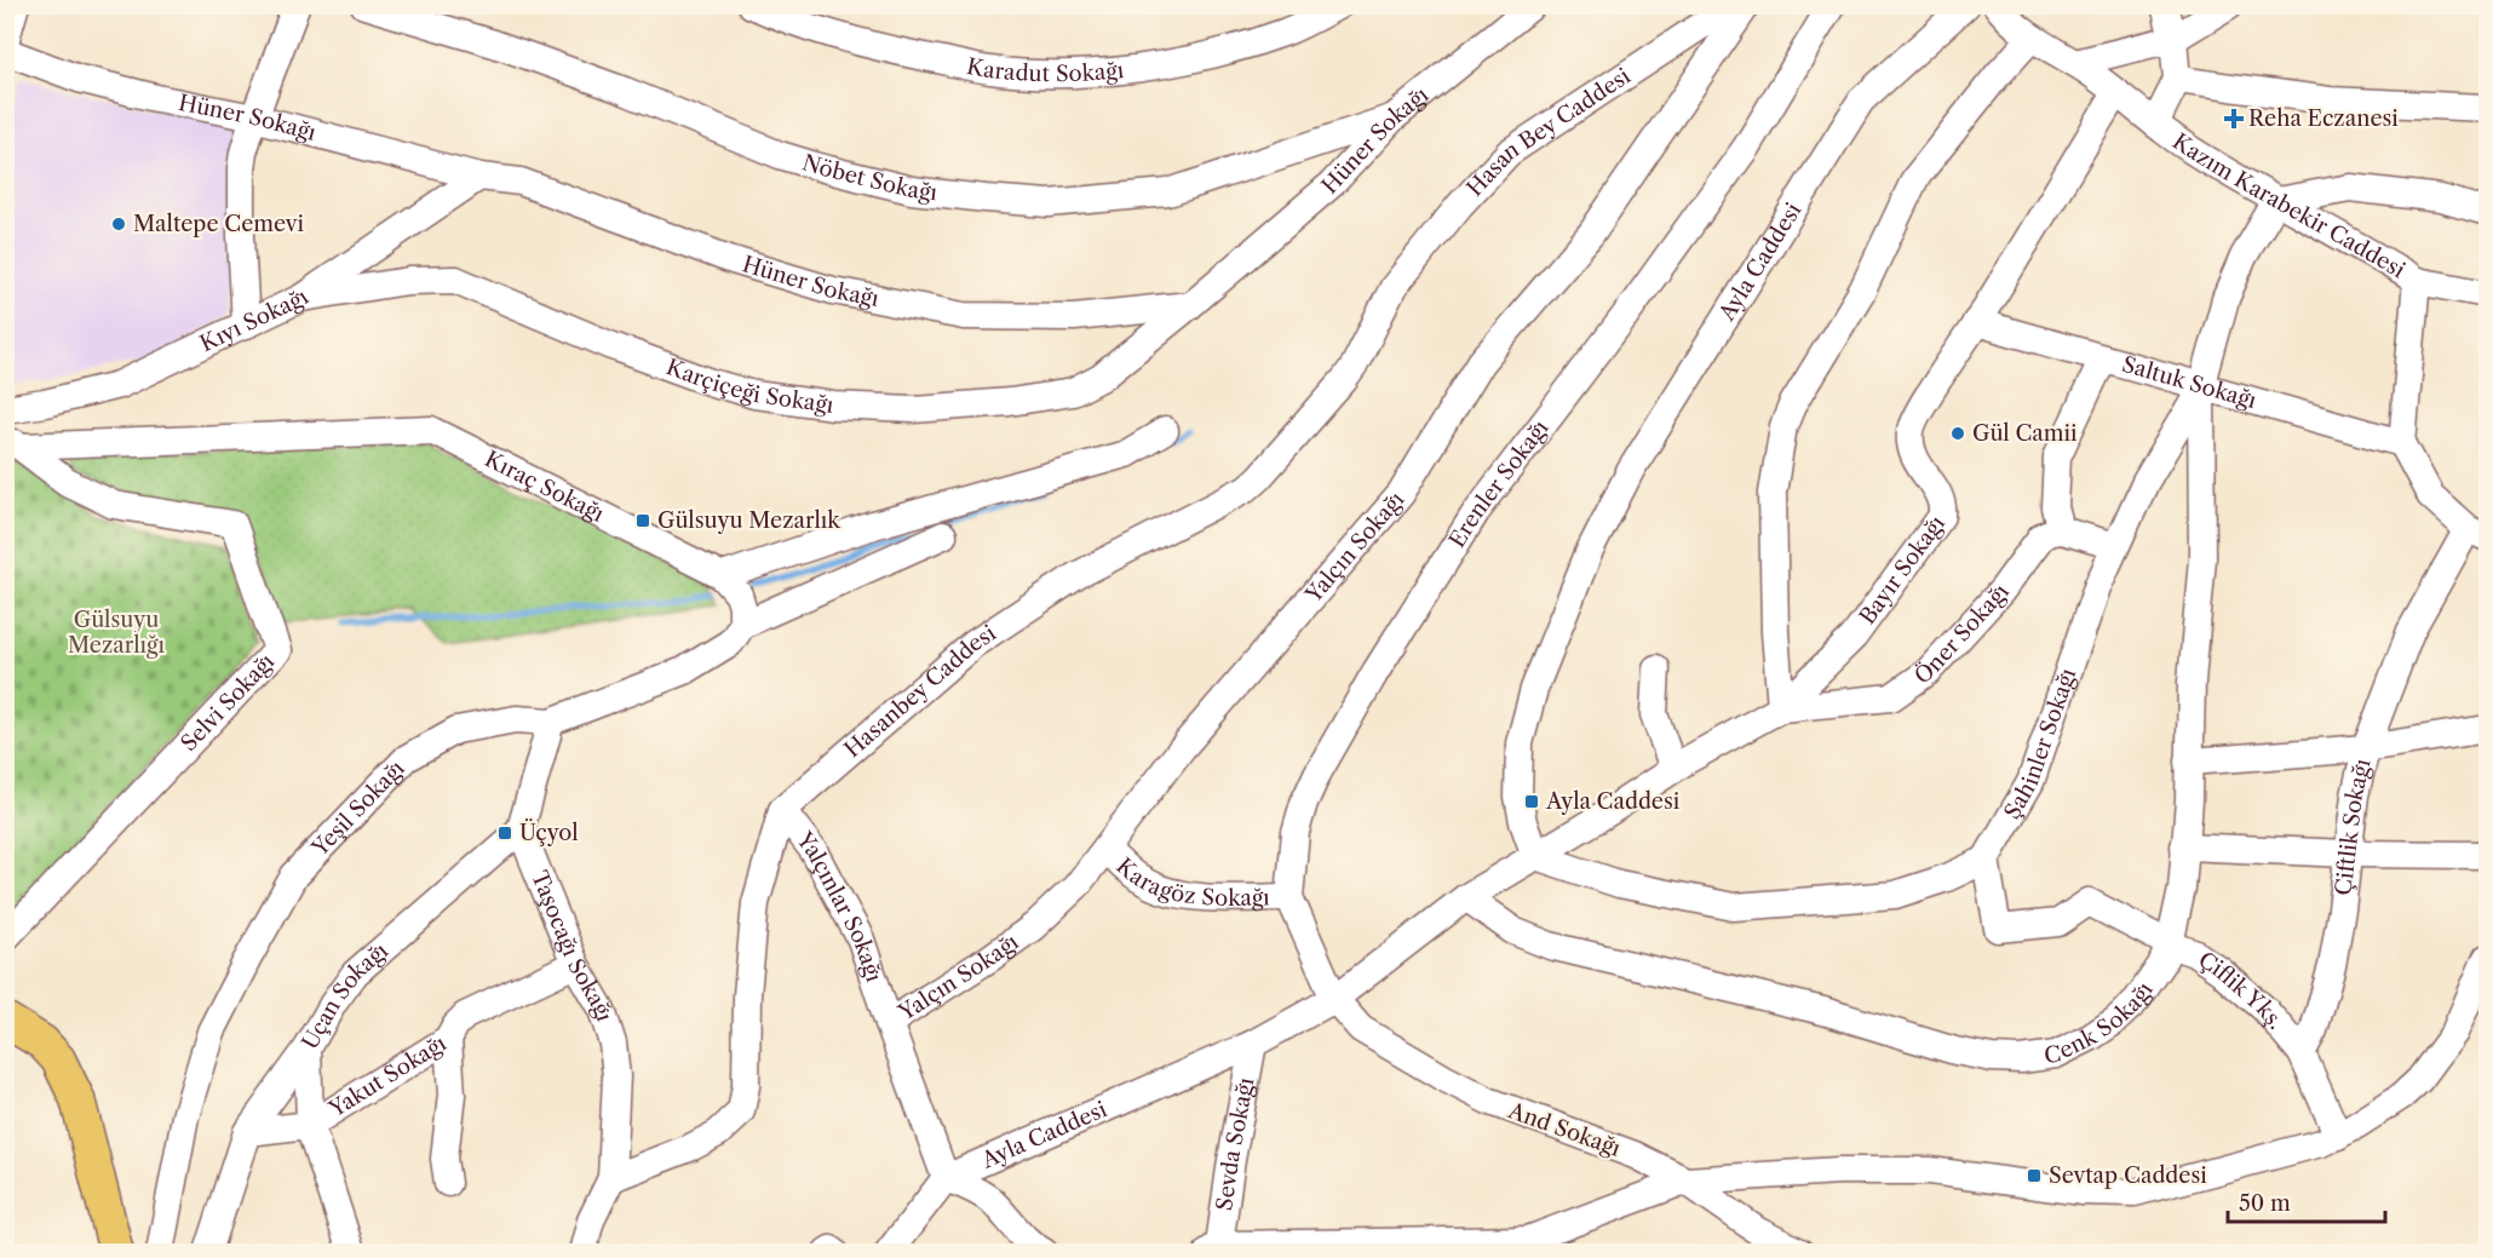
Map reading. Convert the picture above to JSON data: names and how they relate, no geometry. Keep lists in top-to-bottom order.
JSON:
{
  "streets": {
    "street": [
      "Karadut Sokağı",
      "Hüner Sokağı",
      "Hasan Bey Caddesi",
      "Nöbet Sokağı",
      "Kazım Karabekir Caddesi",
      "Ayla Caddesi",
      "Kıyı Sokağı",
      "Saltuk Sokağı",
      "Karçiçeği Sokağı",
      "Erenler Sokağı",
      "Kıraç Sokağı",
      "Yalçın Sokağı",
      "Bayır Sokağı",
      "Öner Sokağı",
      "Hasanbey Caddesi",
      "Selvi Sokağı",
      "Şahinler Sokağı",
      "Yeşil Sokağı",
      "Çiftlik Sokağı",
      "Karagöz Sokağı",
      "Yalçınlar Sokağı",
      "Taşocağı Sokağı",
      "Çiflik Ykş.",
      "Uçan Sokağı",
      "Cenk Sokağı",
      "Yakut Sokağı",
      "And Sokağı",
      "Sevda Sokağı"
    ]
  },
  "crossings": [
    ["Hüner Sokağı", "Nöbet Sokağı"],
    ["Hüner Sokağı", "Kıyı Sokağı"],
    ["Hüner Sokağı", "Karçiçeği Sokağı"],
    ["Hasan Bey Caddesi", "Hasanbey Caddesi"],
    ["Kazım Karabekir Caddesi", "Saltuk Sokağı"],
    ["Kazım Karabekir Caddesi", "Bayır Sokağı"],
    ["Kazım Karabekir Caddesi", "Şahinler Sokağı"],
    ["Ayla Caddesi", "Erenler Sokağı"],
    ["Ayla Caddesi", "Bayır Sokağı"],
    ["Ayla Caddesi", "Yalçınlar Sokağı"],
    ["Ayla Caddesi", "Cenk Sokağı"],
    ["Ayla Caddesi", "And Sokağı"],
    ["Ayla Caddesi", "Sevda Sokağı"],
    ["Kıyı Sokağı", "Karçiçeği Sokağı"],
    ["Saltuk Sokağı", "Bayır Sokağı"],
    ["Saltuk Sokağı", "Şahinler Sokağı"],
    ["Saltuk Sokağı", "Cenk Sokağı"],
    ["Erenler Sokağı", "Karagöz Sokağı"],
    ["Erenler Sokağı", "And Sokağı"],
    ["Kıraç Sokağı", "Selvi Sokağı"],
    ["Yalçın Sokağı", "Karagöz Sokağı"],
    ["Yalçın Sokağı", "Yalçınlar Sokağı"],
    ["Bayır Sokağı", "Öner Sokağı"],
    ["Hasanbey Caddesi", "Yalçınlar Sokağı"],
    ["Şahinler Sokağı", "Çiflik Ykş."],
    ["Şahinler Sokağı", "Cenk Sokağı"],
    ["Çiftlik Sokağı", "Çiflik Ykş."],
    ["Taşocağı Sokağı", "Uçan Sokağı"],
    ["Taşocağı Sokağı", "Yakut Sokağı"],
    ["Çiflik Ykş.", "Cenk Sokağı"],
    ["Uçan Sokağı", "Yakut Sokağı"]
  ],
  "parks": ["Gülsuyu Mezarlığı"],
  "places": {
    "health": ["Reha Eczanesi"],
    "other": ["Maltepe Cemevi", "Gül Camii"],
    "transit": [
      "Gülsuyu Mezarlık",
      "Ayla Caddesi",
      "Üçyol",
      "Sevtap Caddesi"
    ]
  },
  "scale_bar": "50 m"
}
